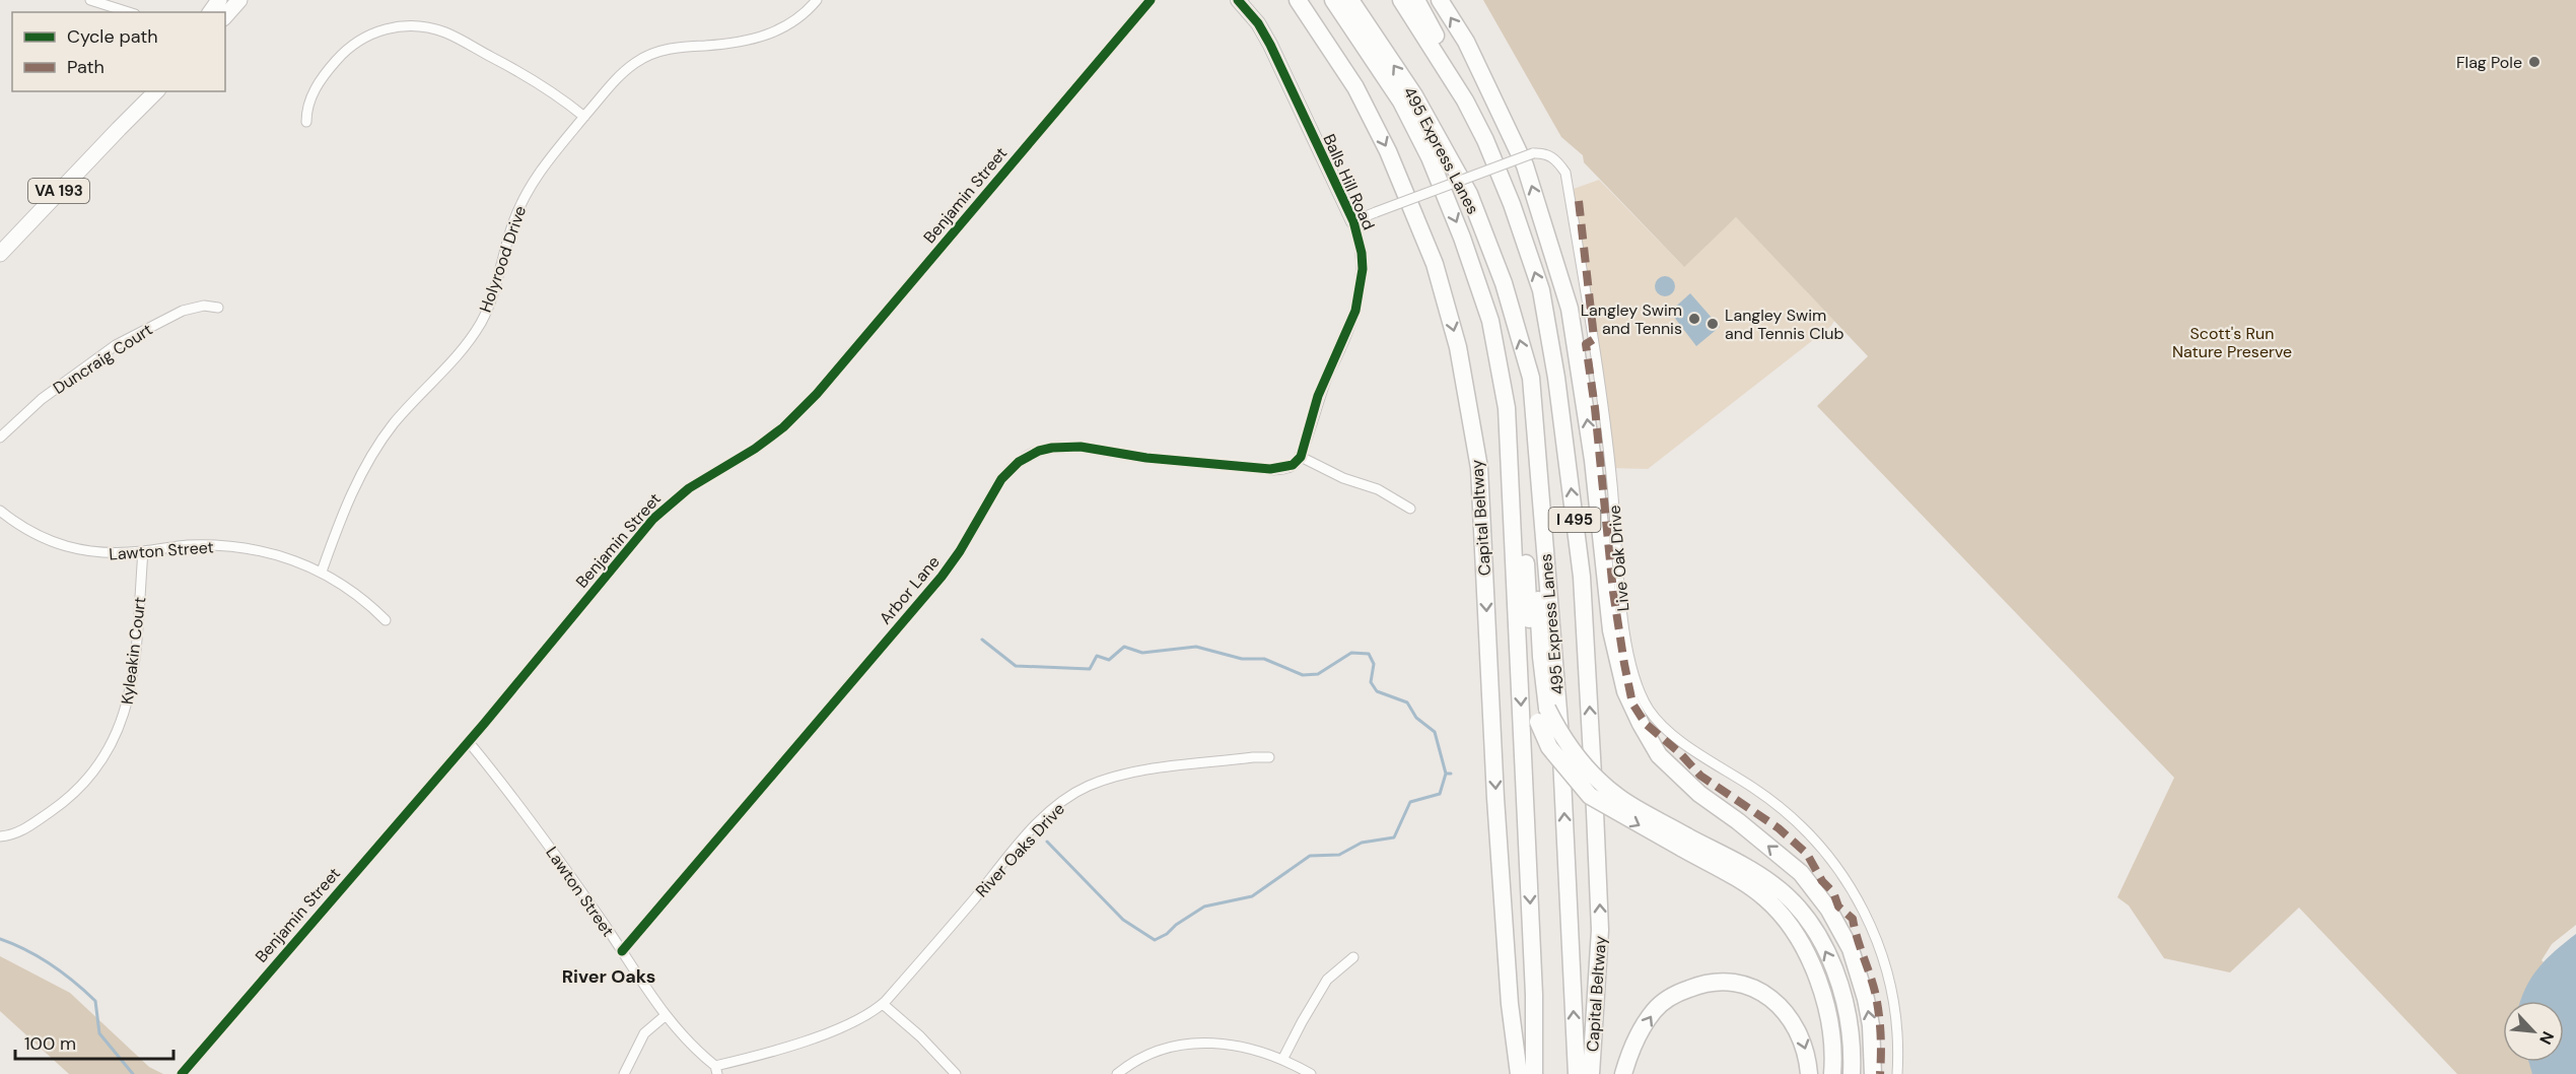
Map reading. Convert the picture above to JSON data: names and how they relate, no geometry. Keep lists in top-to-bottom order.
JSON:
{
  "streets": {
    "highway": ["495 Express Lanes", "Capital Beltway", "I 495"],
    "main road": ["VA 193"],
    "street": [
      "Balls Hill Road",
      "Benjamin Street",
      "Holyrood Drive",
      "Duncraig Court",
      "Lawton Street",
      "Live Oak Drive",
      "Arbor Lane",
      "Kyleakin Court",
      "River Oaks Drive"
    ]
  },
  "crossings": [
    ["Balls Hill Road", "Live Oak Drive"],
    ["Balls Hill Road", "Arbor Lane"],
    ["Benjamin Street", "Lawton Street"],
    ["Holyrood Drive", "Lawton Street"],
    ["Lawton Street", "Arbor Lane"],
    ["Lawton Street", "Kyleakin Court"],
    ["Lawton Street", "River Oaks Drive"]
  ],
  "districts": ["River Oaks"],
  "parks": ["Scott's Run Nature Preserve"],
  "places": ["Flag Pole", "Langley Swim and Tennis", "Langley Swim and Tennis Club"],
  "legend": ["Cycle path", "Path"],
  "scale_bar": "100 m",
  "north": "bottom right"
}
